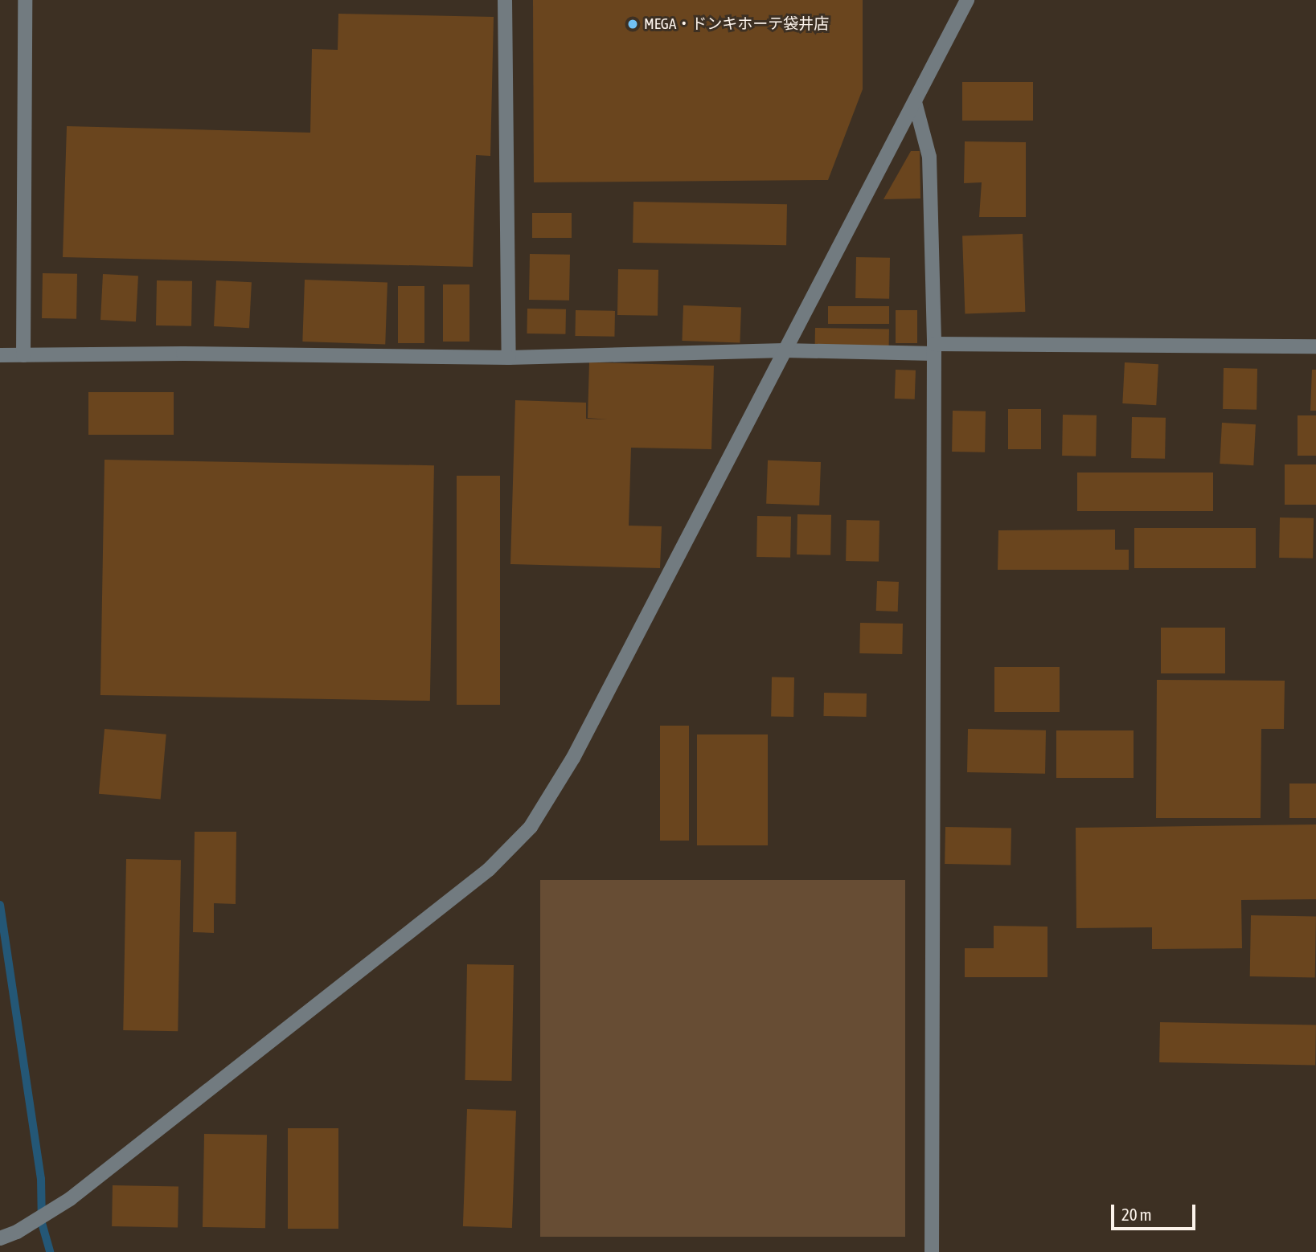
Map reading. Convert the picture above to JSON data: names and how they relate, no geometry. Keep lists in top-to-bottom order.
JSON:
{
  "places": ["MEGA・ドンキホーテ袋井店"],
  "scale_bar": "20 m"
}
